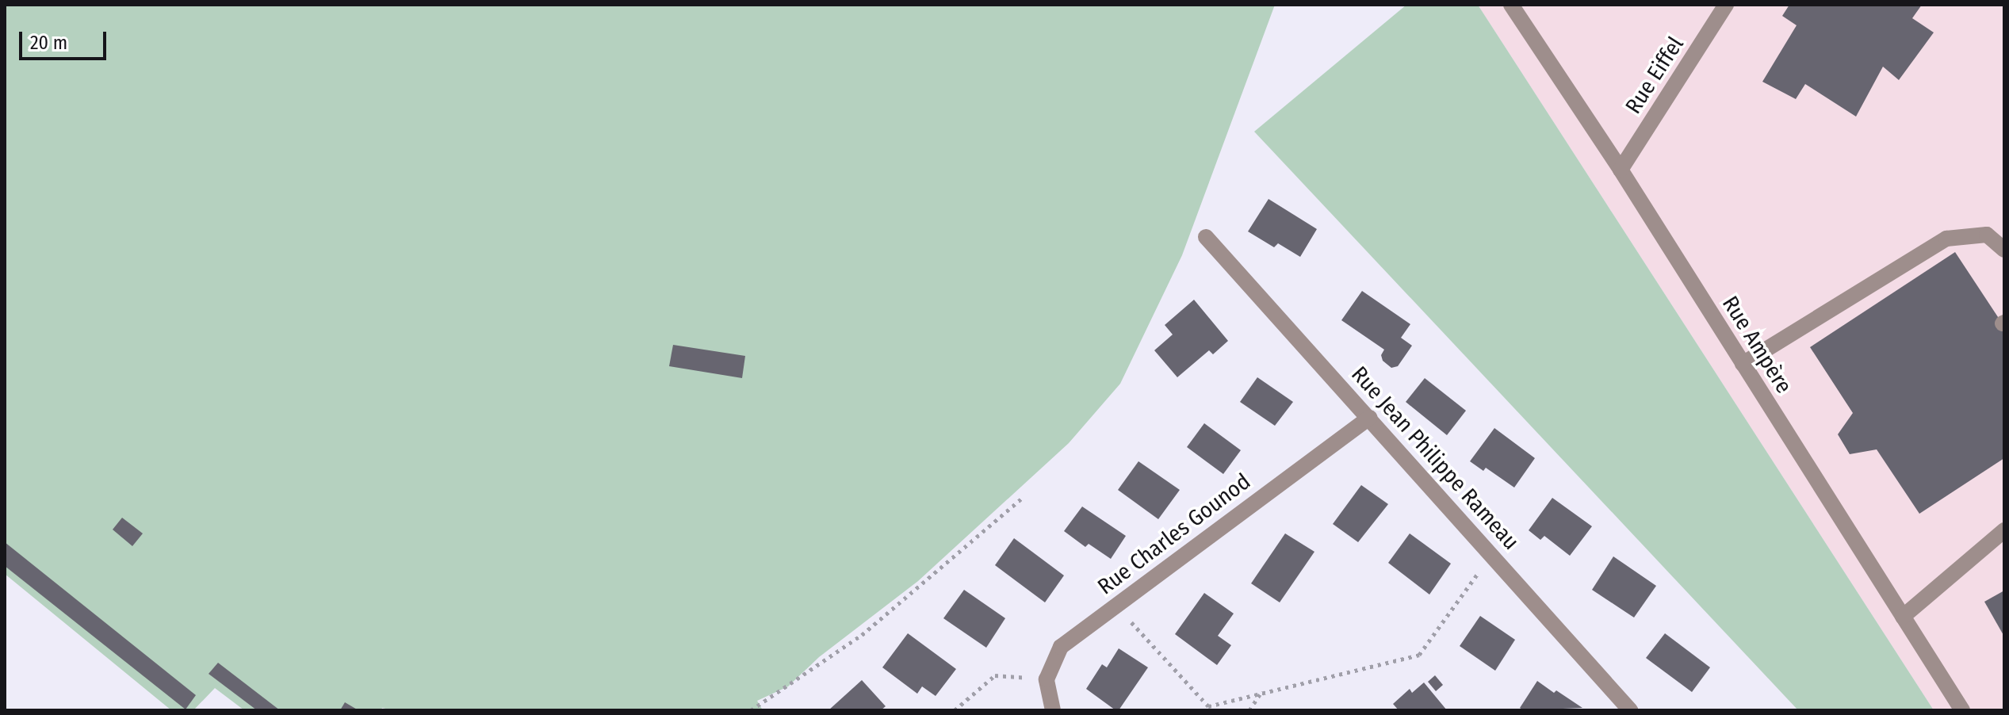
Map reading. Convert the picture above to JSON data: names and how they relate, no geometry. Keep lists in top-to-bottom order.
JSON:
{
  "streets": {
    "street": [
      "Rue Eiffel",
      "Rue Ampère",
      "Rue Jean Philippe Rameau",
      "Rue Charles Gounod"
    ]
  },
  "crossings": [
    ["Rue Eiffel", "Rue Ampère"],
    ["Rue Jean Philippe Rameau", "Rue Charles Gounod"]
  ],
  "scale_bar": "20 m"
}
